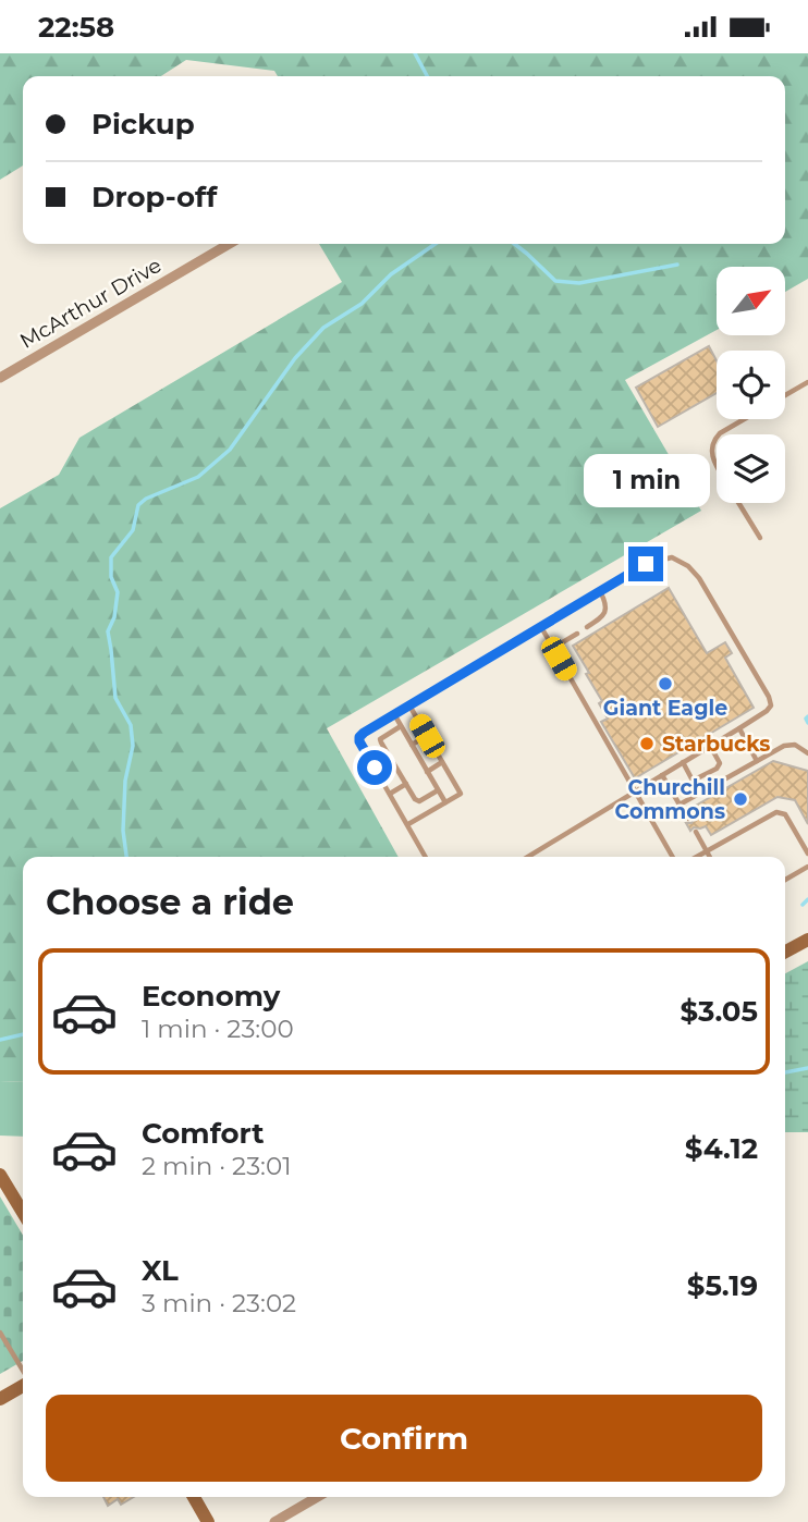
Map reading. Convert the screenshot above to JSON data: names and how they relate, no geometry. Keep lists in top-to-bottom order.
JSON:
{
  "streets": {
    "street": ["McArthur Drive"]
  },
  "places": ["Giant Eagle", "Starbucks", "Churchill Commons"],
  "north": "top right",
  "page": {
    "status": "22:58",
    "banner": ["Pickup", "Drop-off"],
    "bubble": "1 min",
    "heading": "Choose a ride",
    "list": [
      {
        "name": "Economy",
        "note": "1 min · 23:00",
        "value": "$3.05"
      },
      {
        "name": "Comfort",
        "note": "2 min · 23:01",
        "value": "$4.12"
      },
      {
        "name": "XL",
        "note": "3 min · 23:02",
        "value": "$5.19"
      }
    ],
    "buttons": "Confirm"
  }
}
